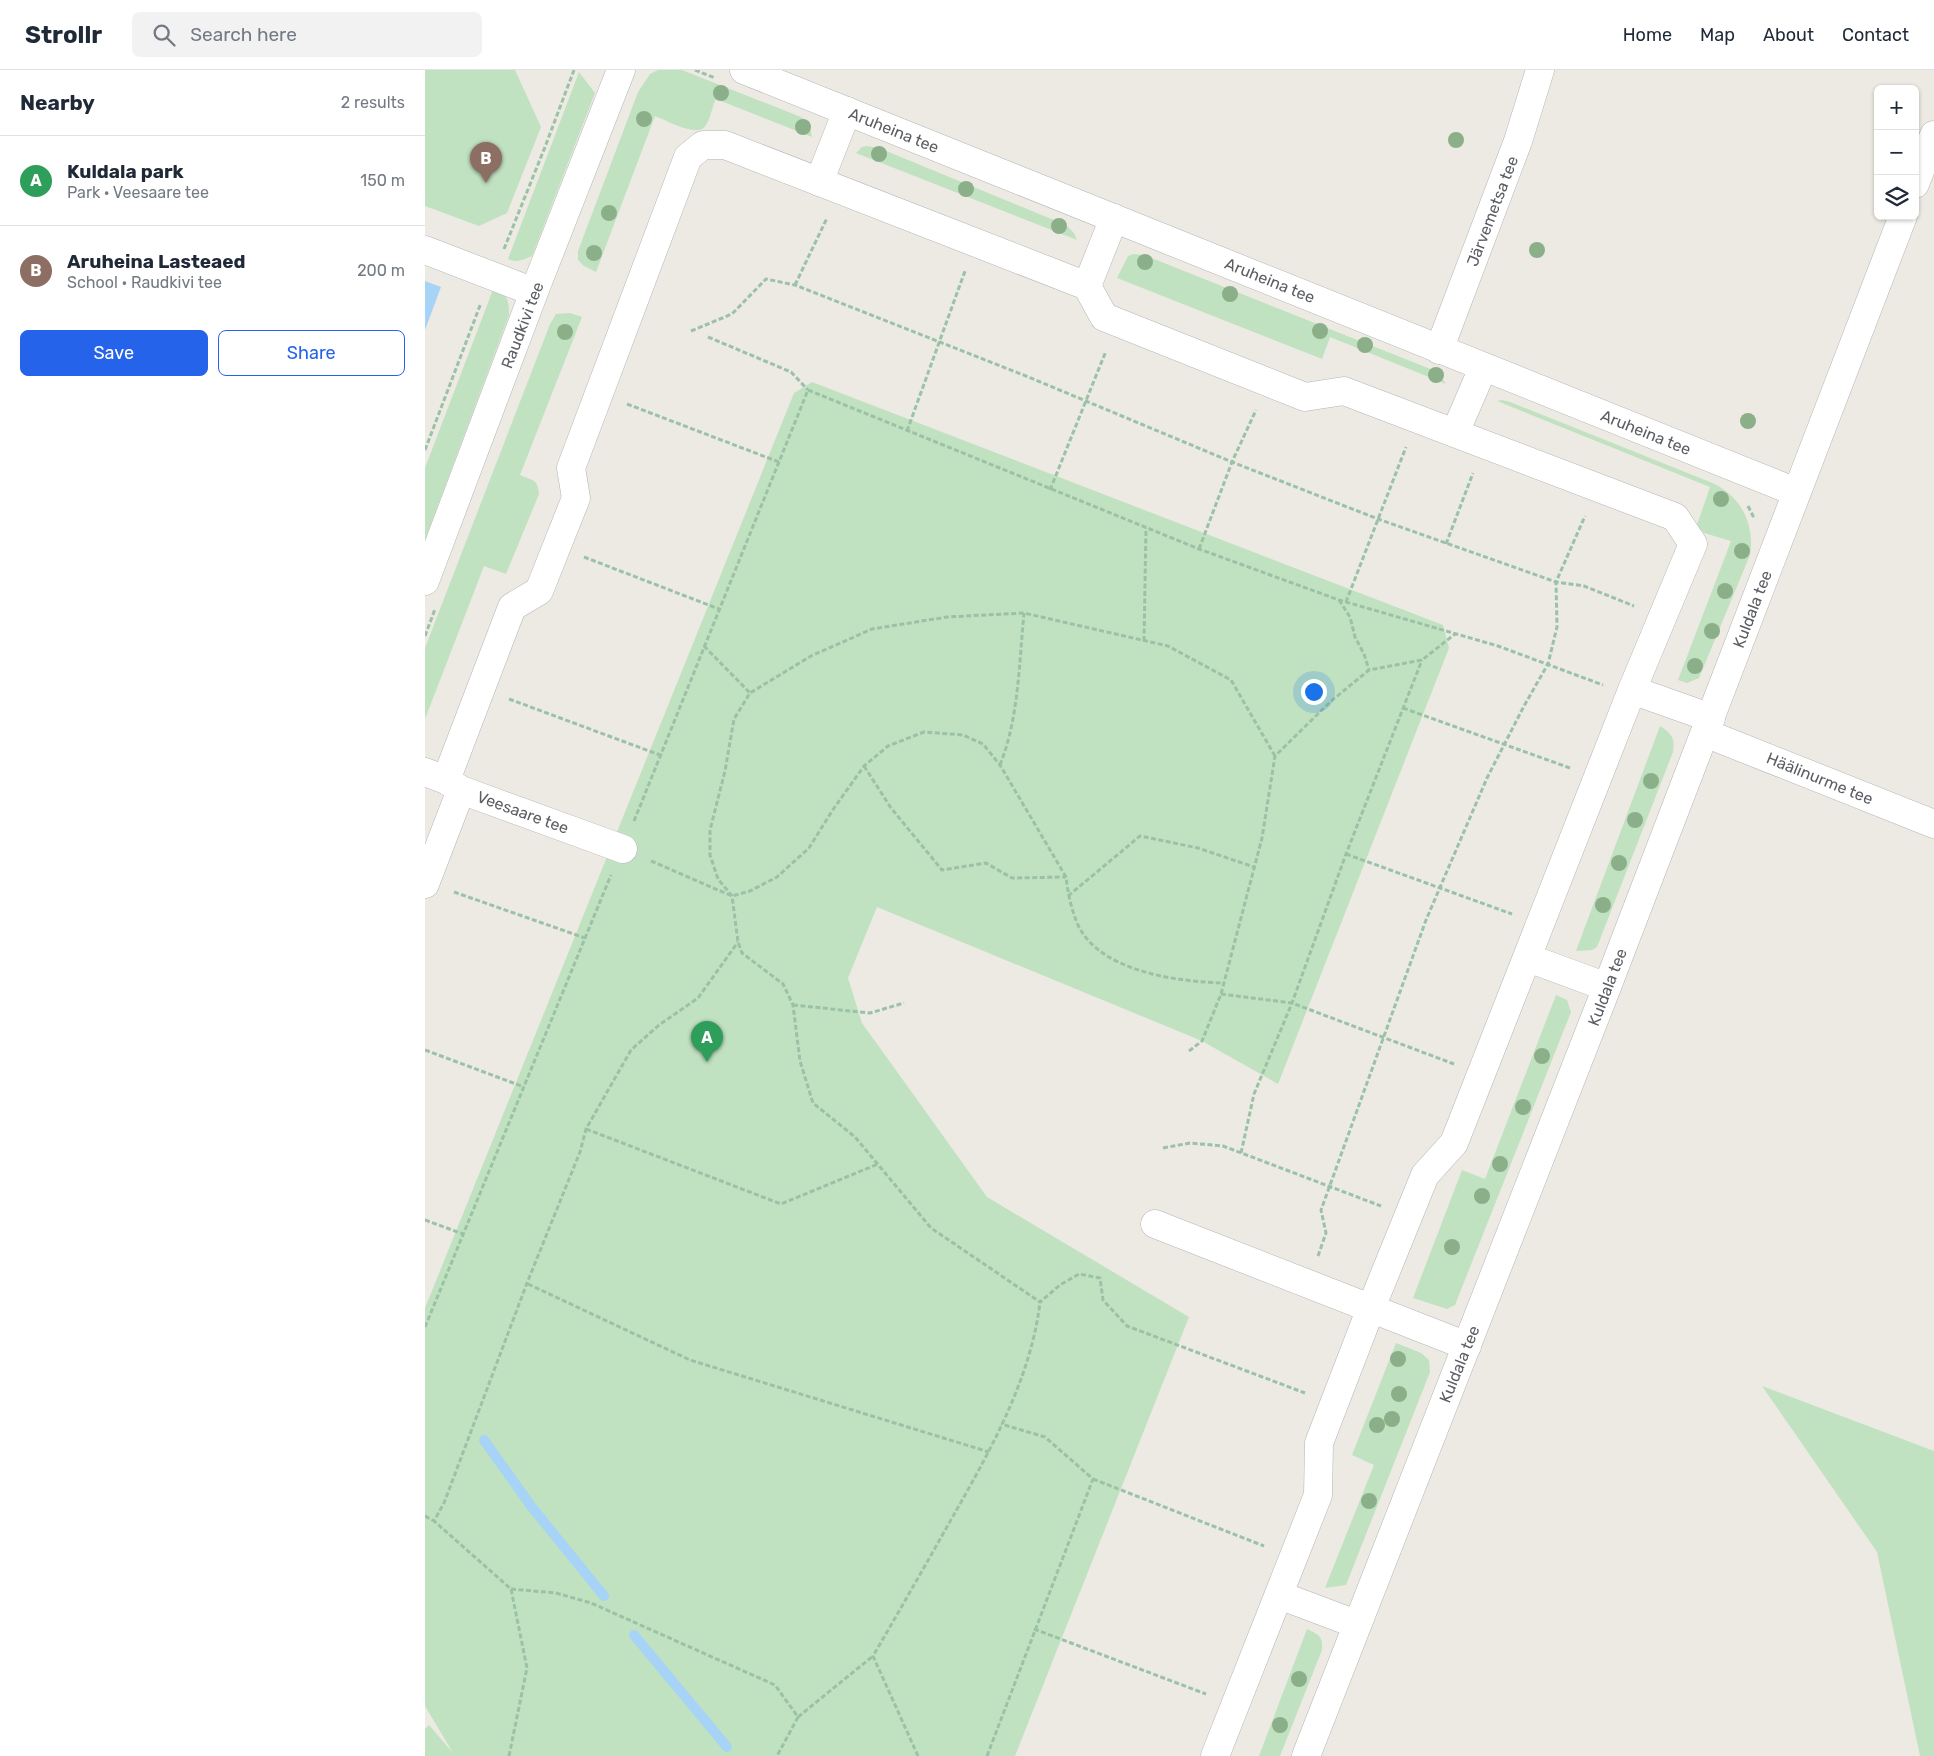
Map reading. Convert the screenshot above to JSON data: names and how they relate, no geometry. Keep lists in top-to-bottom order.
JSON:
{
  "streets": {
    "street": [
      "Aruheina tee",
      "Järvemetsa tee",
      "Raudkivi tee",
      "Kuldala tee",
      "Häälinurme tee",
      "Veesaare tee"
    ]
  },
  "crossings": [
    ["Aruheina tee", "Järvemetsa tee"],
    ["Aruheina tee", "Kuldala tee"],
    ["Kuldala tee", "Häälinurme tee"]
  ],
  "page": {
    "header": "Strollr",
    "search": "Search here",
    "nav": [
      "Home",
      "Map",
      "About",
      "Contact"
    ],
    "heading": ["Nearby", "2 results"],
    "map_buttons": ["+", "−"],
    "list": [
      {
        "mark": "A",
        "name": "Kuldala park",
        "note": "Park · Veesaare tee",
        "value": "150 m"
      },
      {
        "mark": "B",
        "name": "Aruheina Lasteaed",
        "note": "School · Raudkivi tee",
        "value": "200 m"
      }
    ],
    "pins": ["B", "A"],
    "buttons": ["Save", "Share"]
  }
}
